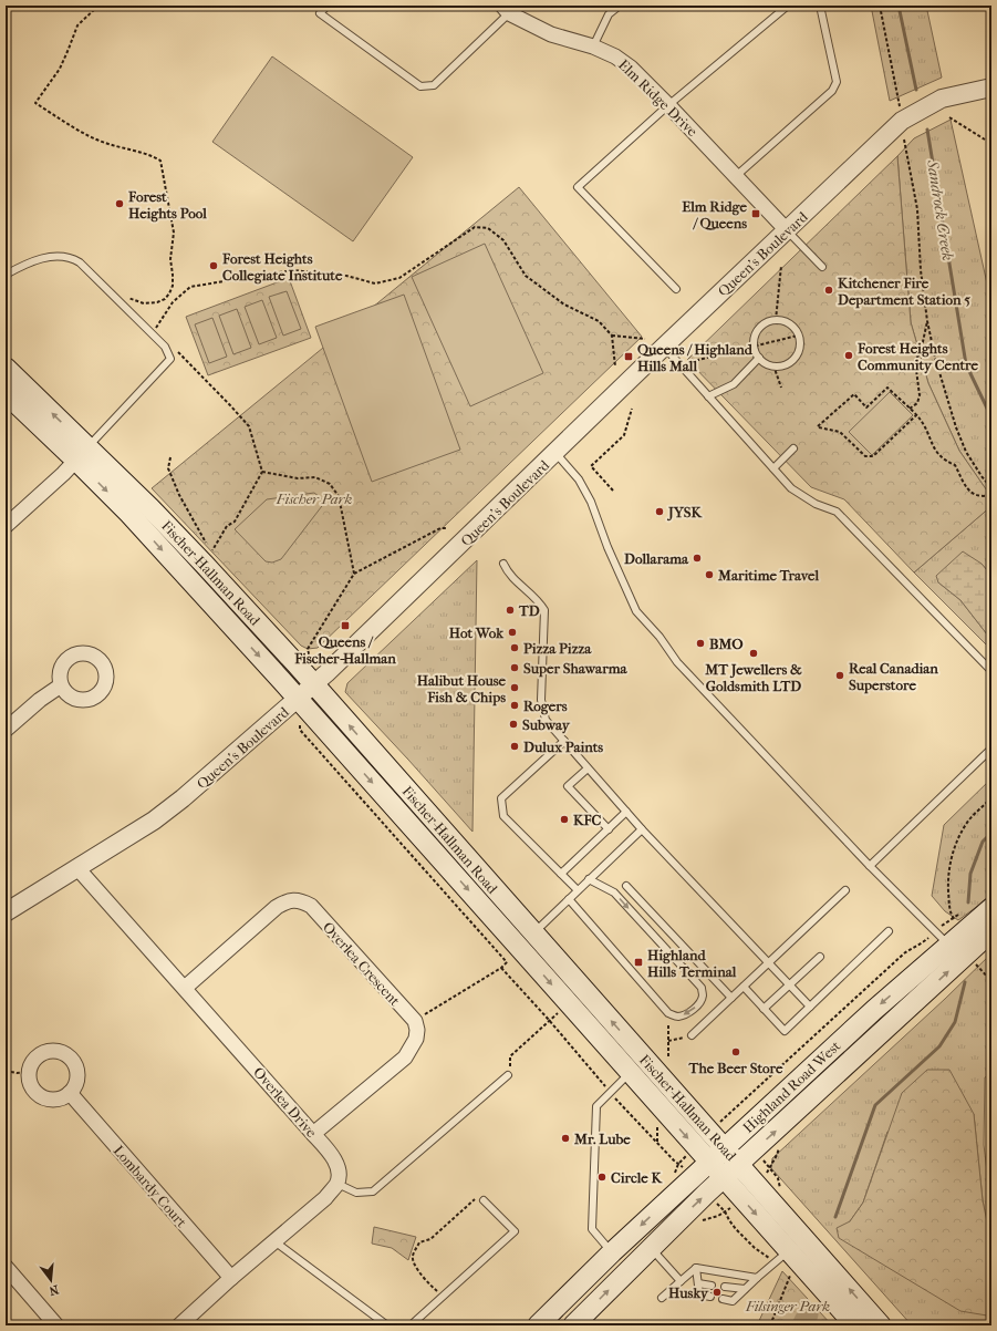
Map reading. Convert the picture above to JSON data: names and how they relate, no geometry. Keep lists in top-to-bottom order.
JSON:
{
  "streets": {
    "main road": ["Fischer-Hallman Road", "Highland Road West"],
    "street": [
      "Elm Ridge Drive",
      "Queen's Boulevard",
      "Overlea Crescent",
      "Overlea Drive",
      "Lombardy Court"
    ]
  },
  "crossings": [
    ["Elm Ridge Drive", "Queen's Boulevard"],
    ["Queen's Boulevard", "Fischer-Hallman Road"],
    ["Queen's Boulevard", "Overlea Drive"],
    ["Fischer-Hallman Road", "Highland Road West"],
    ["Overlea Crescent", "Overlea Drive"]
  ],
  "water": ["Sandrock Creek"],
  "parks": ["Fischer Park", "Filsinger Park"],
  "places": {
    "other": [
      "Forest Heights Pool",
      "Forest Heights Collegiate Institute",
      "Kitchener Fire Department Station 5",
      "Forest Heights Community Centre",
      "JYSK",
      "Dollarama",
      "Maritime Travel",
      "TD",
      "Hot Wok",
      "BMO",
      "Pizza Pizza",
      "MT Jewellers & Goldsmith LTD",
      "Super Shawarma",
      "Real Canadian Superstore",
      "Halibut House Fish & Chips",
      "Rogers",
      "Subway",
      "Dulux Paints",
      "KFC",
      "The Beer Store",
      "Mr. Lube",
      "Circle K",
      "Husky"
    ],
    "transit": [
      "Elm Ridge / Queens",
      "Queens / Highland Hills Mall",
      "Queens / Fischer-Hallman",
      "Highland Hills Terminal"
    ]
  },
  "north": "bottom"
}
